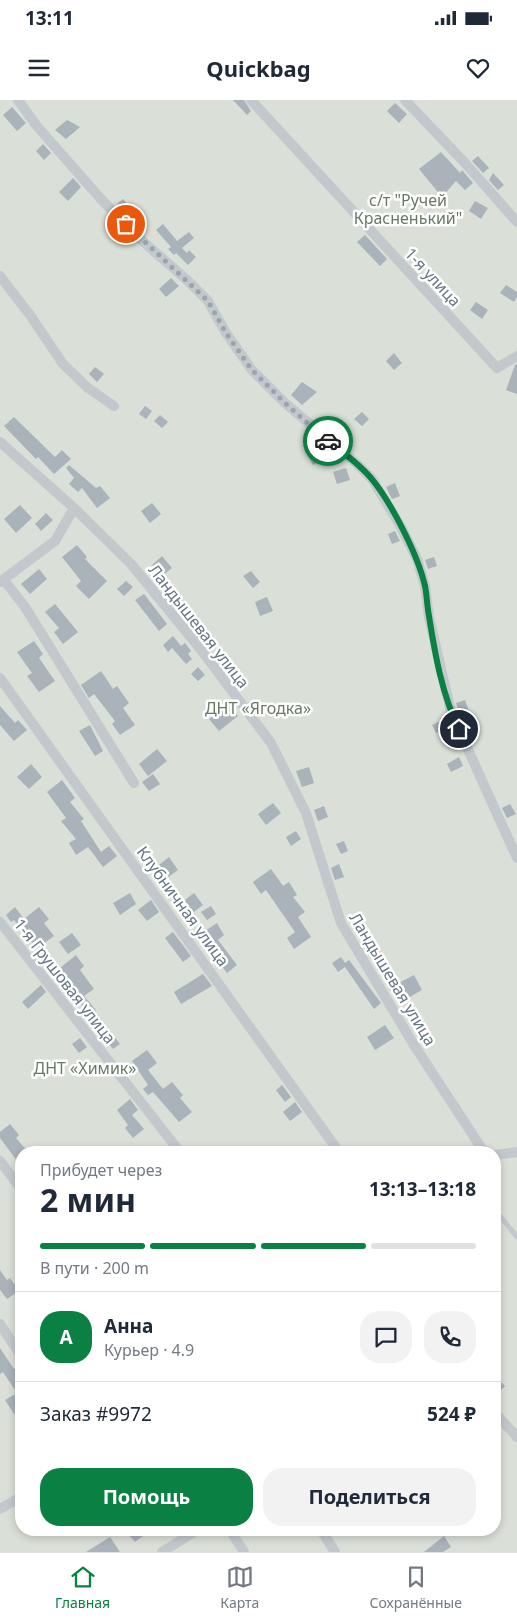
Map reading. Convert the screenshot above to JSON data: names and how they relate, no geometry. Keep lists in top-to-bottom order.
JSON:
{
  "streets": {
    "street": [
      "1-я улица",
      "Ландышевая улица",
      "Клубничная улица",
      "1-я Грушовая улица"
    ]
  },
  "parks": ["с/т \"Ручей Красненький\"", "ДНТ «Ягодка»", "ДНТ «Химик»"],
  "page": {
    "status": "13:11",
    "header": "Quickbag",
    "heading": ["2 мин", "Прибудет через", "13:13–13:18"],
    "panel": [
      "Анна",
      "Курьер · 4.9",
      "Заказ #9972",
      "524 ₽"
    ],
    "bar": "В пути · 200 m",
    "round": "А",
    "buttons": ["Помощь", "Поделиться"],
    "tabs": ["Главная", "Карта", "Сохранённые"]
  }
}
